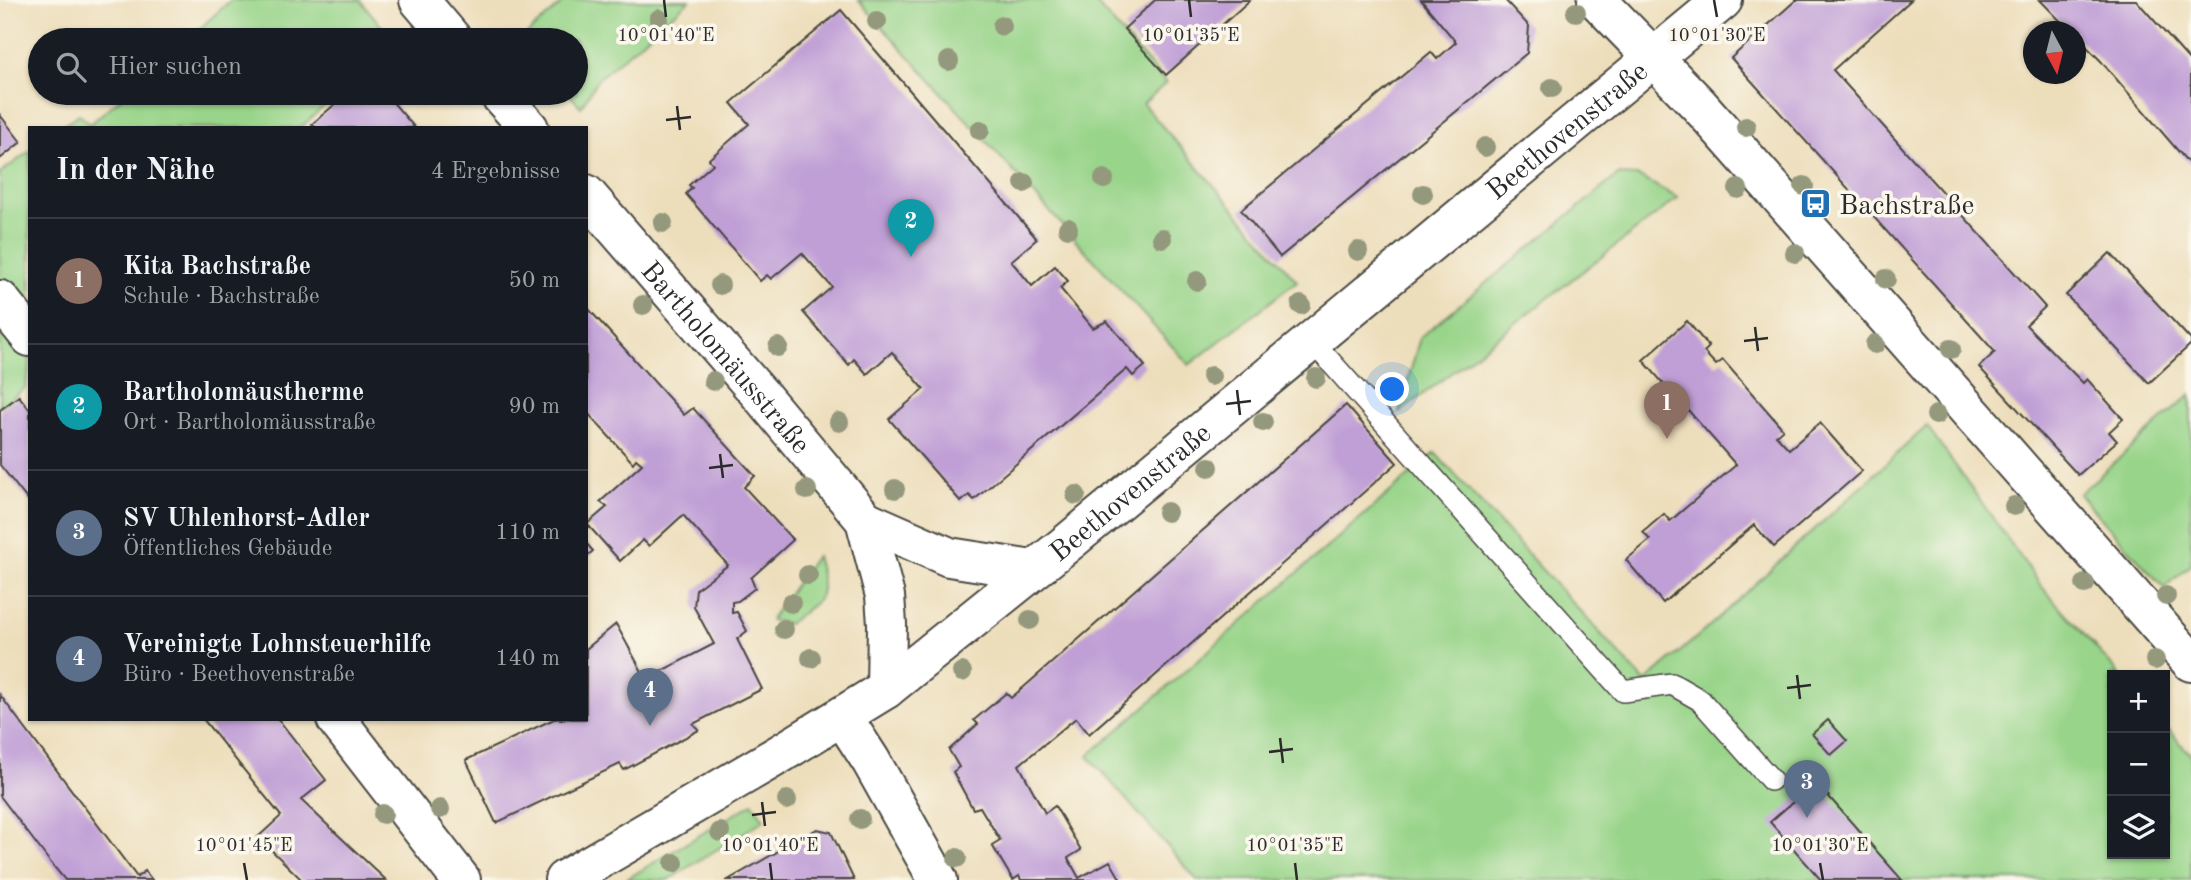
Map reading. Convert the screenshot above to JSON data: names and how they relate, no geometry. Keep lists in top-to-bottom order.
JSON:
{
  "streets": {
    "street": ["Beethovenstraße", "Bartholomäusstraße"]
  },
  "crossings": [
    ["Beethovenstraße", "Bartholomäusstraße"]
  ],
  "places": {
    "bus stop": ["Bachstraße"]
  },
  "north": "bottom",
  "page": {
    "search": "Hier suchen",
    "heading": ["In der Nähe", "4 Ergebnisse"],
    "pins": [
      "2",
      "1",
      "4",
      "3"
    ],
    "list": [
      {
        "mark": "1",
        "name": "Kita Bachstraße",
        "note": "Schule · Bachstraße",
        "value": "50 m"
      },
      {
        "mark": "2",
        "name": "Bartholomäustherme",
        "note": "Ort · Bartholomäusstraße",
        "value": "90 m"
      },
      {
        "mark": "3",
        "name": "SV Uhlenhorst-Adler",
        "note": "Öffentliches Gebäude",
        "value": "110 m"
      },
      {
        "mark": "4",
        "name": "Vereinigte Lohnsteuerhilfe",
        "note": "Büro · Beethovenstraße",
        "value": "140 m"
      }
    ],
    "map_buttons": ["+", "−"]
  },
  "coordinates": [
    "10°01'40\"E",
    "10°01'35\"E",
    "10°01'30\"E",
    "10°01'45\"E"
  ]
}
